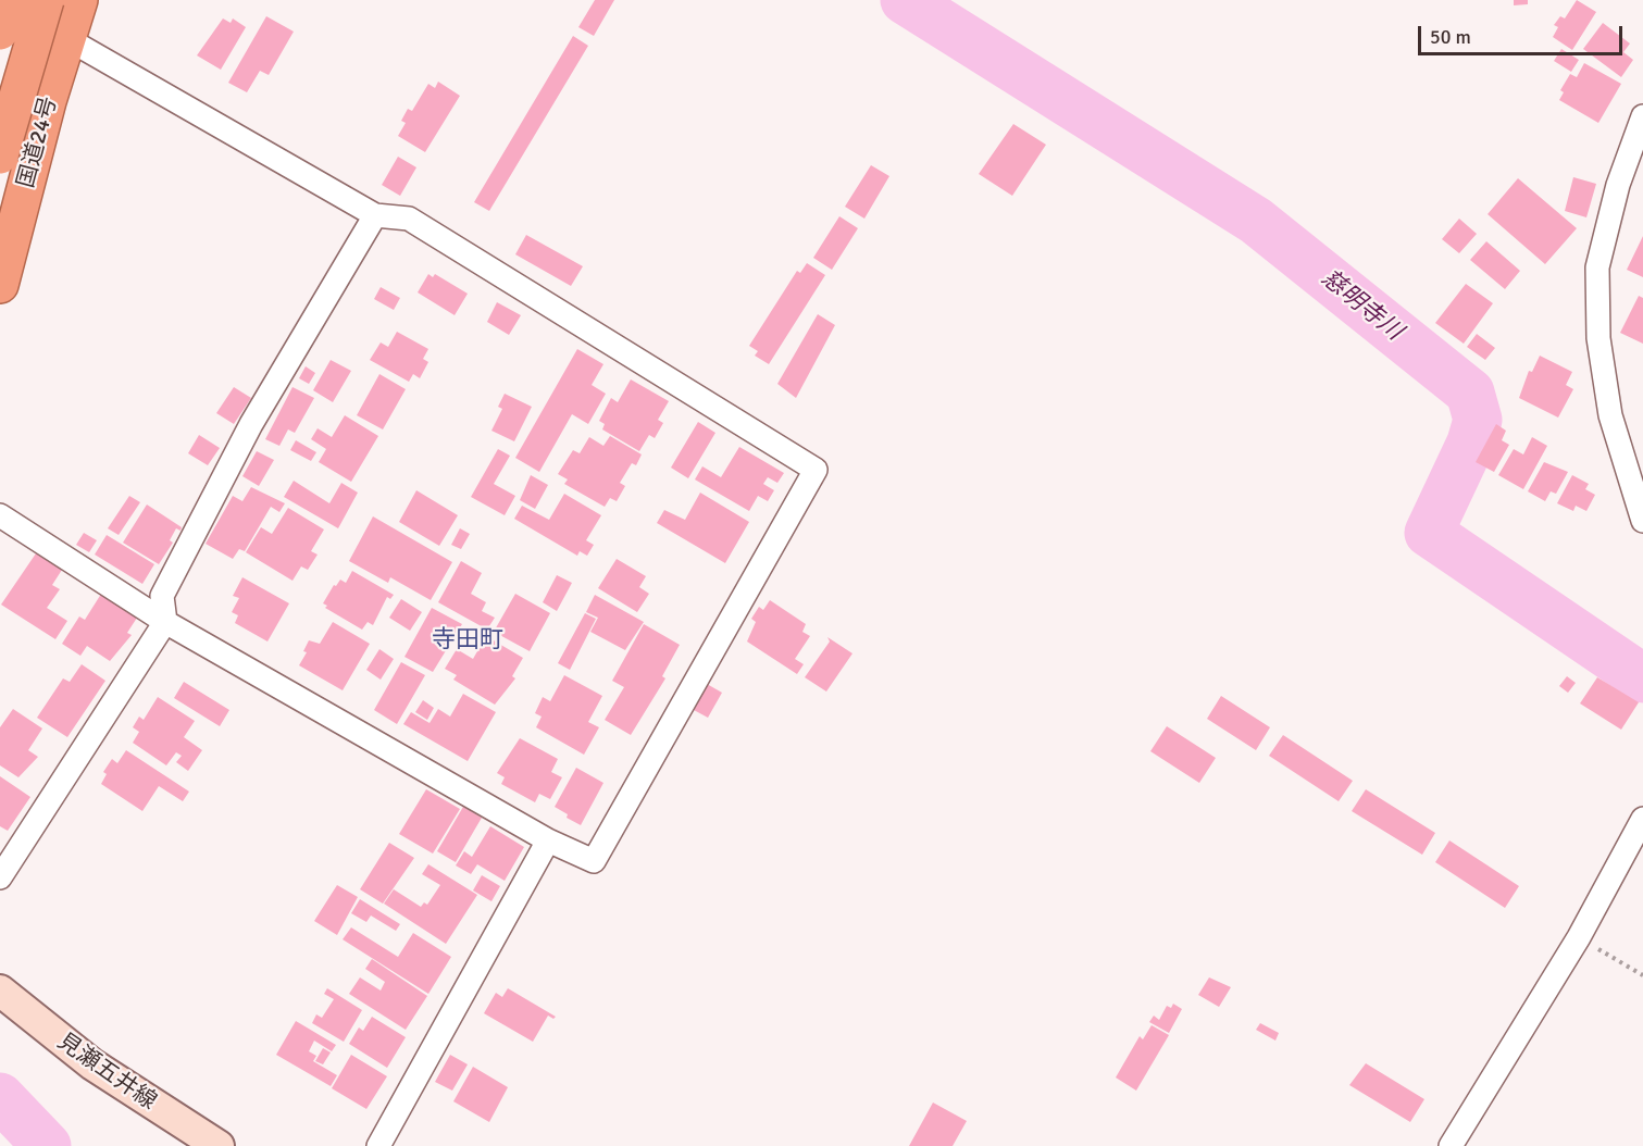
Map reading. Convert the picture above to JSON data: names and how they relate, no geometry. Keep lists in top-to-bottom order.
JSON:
{
  "streets": {
    "highway": ["国道24号"],
    "main road": ["見瀬五井線"]
  },
  "districts": ["寺田町"],
  "water": ["慈明寺川"],
  "scale_bar": "50 m"
}
